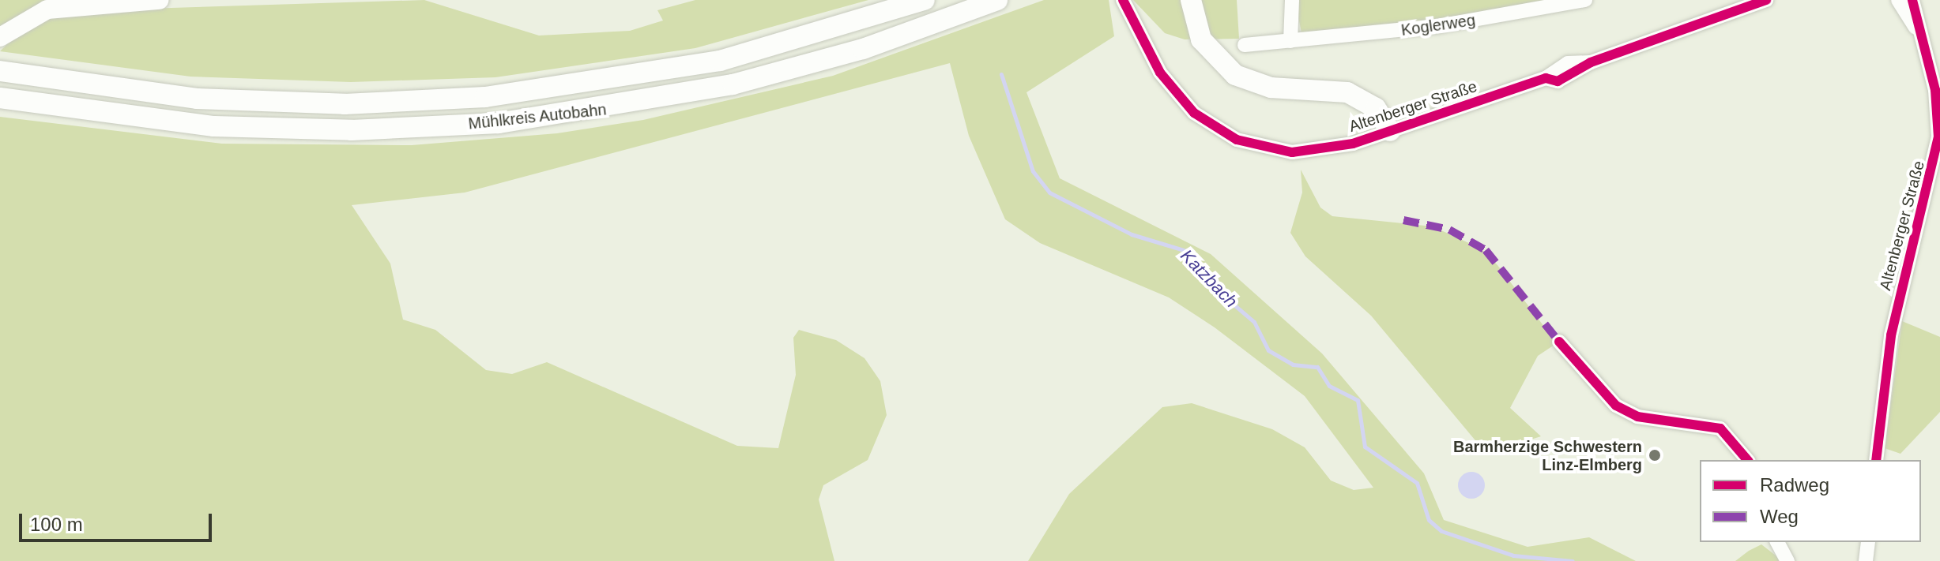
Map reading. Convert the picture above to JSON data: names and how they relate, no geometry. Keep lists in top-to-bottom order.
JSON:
{
  "streets": {
    "highway": ["Mühlkreis Autobahn"],
    "street": ["Koglerweg", "Altenberger Straße"]
  },
  "water": ["Katzbach"],
  "places": ["Barmherzige Schwestern Linz-Elmberg"],
  "legend": ["Radweg", "Weg"],
  "scale_bar": "100 m"
}
